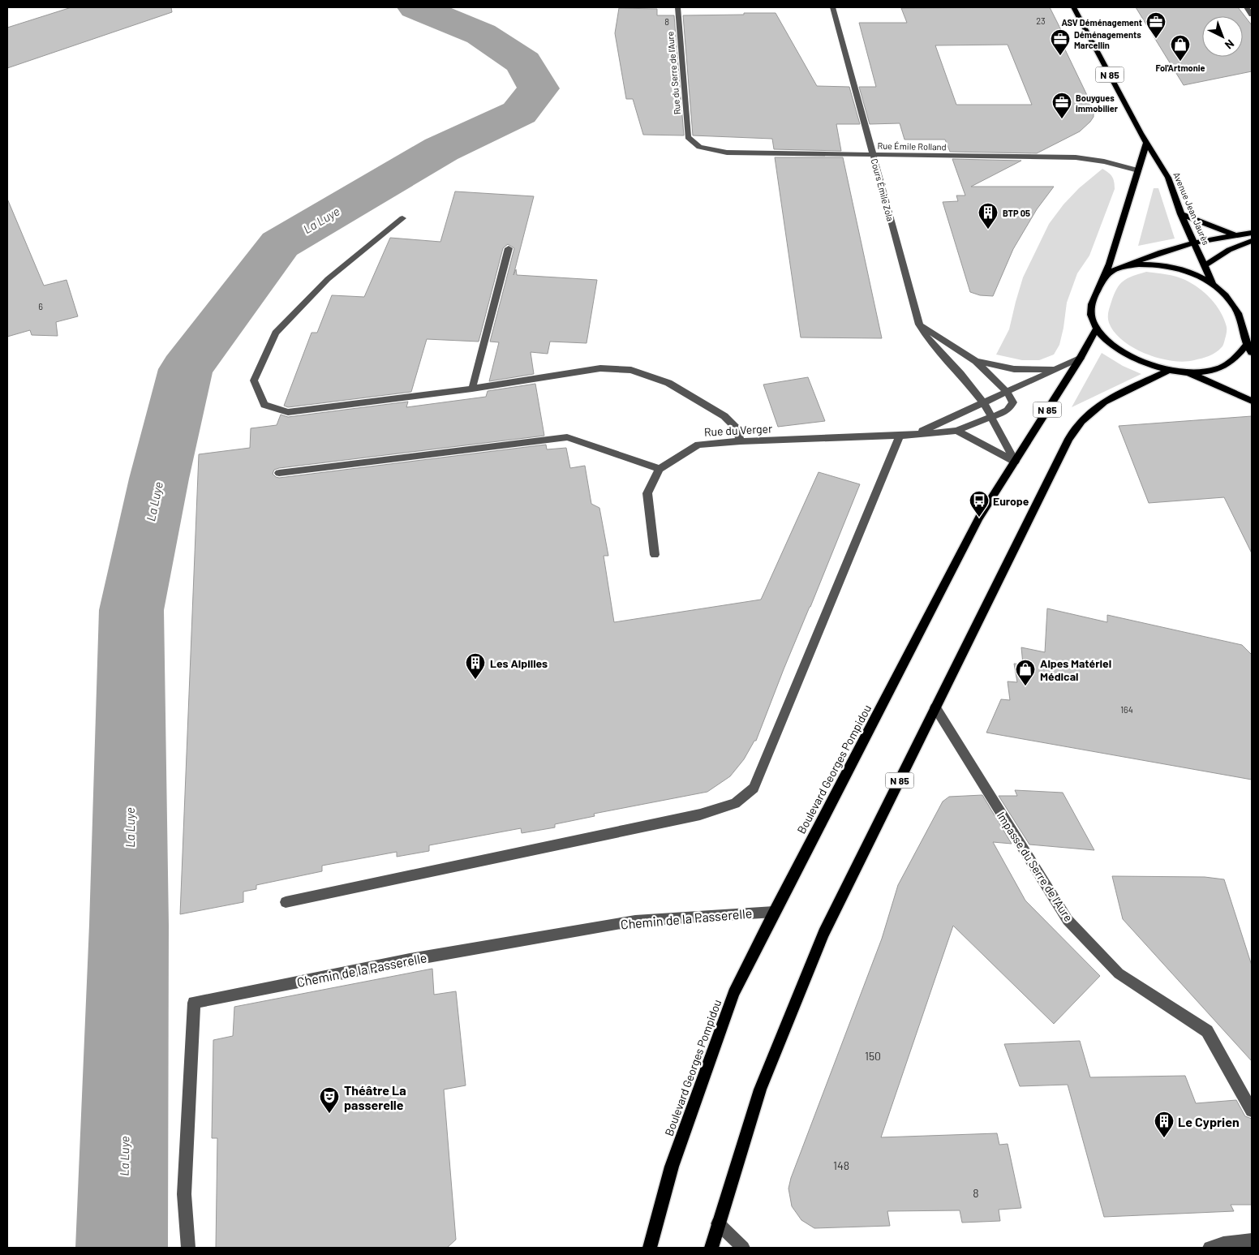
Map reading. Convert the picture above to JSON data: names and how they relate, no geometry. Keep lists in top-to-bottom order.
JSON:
{
  "streets": {
    "main road": ["N 85", "Avenue Jean Jaurès", "Boulevard Georges Pompidou"],
    "street": [
      "Rue du Serre de l'Aure",
      "Rue Émile Rolland",
      "Cours Émile Zola",
      "Rue du Verger",
      "Impasse du Serre de l'Aure",
      "Chemin de la Passerelle"
    ]
  },
  "crossings": [
    ["Rue du Serre de l'Aure", "Rue Émile Rolland"],
    ["N 85", "Avenue Jean Jaurès"],
    ["N 85", "Boulevard Georges Pompidou"],
    ["N 85", "Impasse du Serre de l'Aure"],
    ["Rue Émile Rolland", "Cours Émile Zola"],
    ["Cours Émile Zola", "Rue du Verger"],
    ["Cours Émile Zola", "Boulevard Georges Pompidou"],
    ["Avenue Jean Jaurès", "Boulevard Georges Pompidou"],
    ["Boulevard Georges Pompidou", "Chemin de la Passerelle"]
  ],
  "water": ["La Luye"],
  "places": {
    "office": ["ASV Déménagement", "Déménagements Marcellin", "Bouygues immobilier"],
    "shop": ["Fol'Artmonie", "Alpes Matériel Médical"],
    "building": ["BTP 05", "Les Alpilles", "Le Cyprien"],
    "bus stop": ["Europe"],
    "theatre": ["Théâtre La passerelle"]
  },
  "house_numbers": [
    "23",
    "8",
    "6",
    "164",
    "150",
    "148",
    "8"
  ],
  "north": "bottom right"
}
